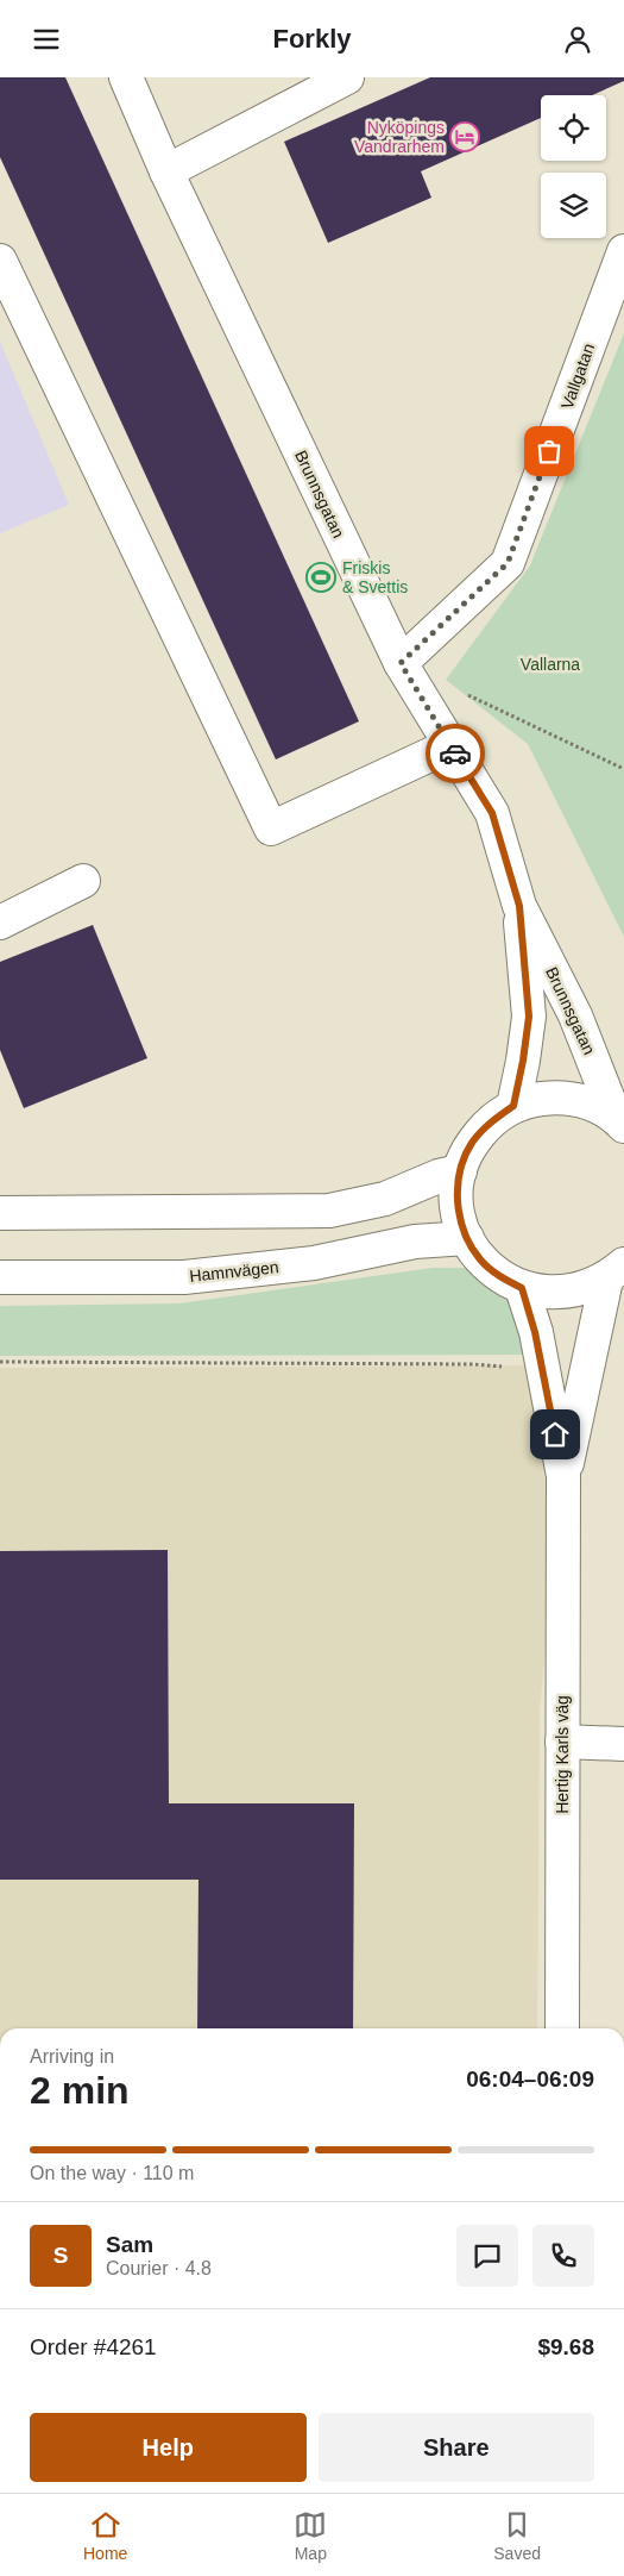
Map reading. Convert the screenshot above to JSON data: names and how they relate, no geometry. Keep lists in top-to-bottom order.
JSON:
{
  "streets": {
    "street": [
      "Vallgatan",
      "Brunnsgatan",
      "Hamnvägen",
      "Hertig Karls väg"
    ]
  },
  "crossings": [
    ["Vallgatan", "Brunnsgatan"]
  ],
  "parks": ["Vallarna"],
  "places": {
    "hotel": ["Nyköpings Vandrarhem"],
    "sports": ["Friskis & Svettis"]
  },
  "page": {
    "header": "Forkly",
    "heading": ["2 min", "Arriving in", "06:04–06:09"],
    "panel": [
      "Sam",
      "Courier · 4.8",
      "Order #4261",
      "$9.68"
    ],
    "bar": "On the way · 110 m",
    "round": "S",
    "buttons": ["Help", "Share"],
    "tabs": ["Home", "Map", "Saved"]
  }
}
